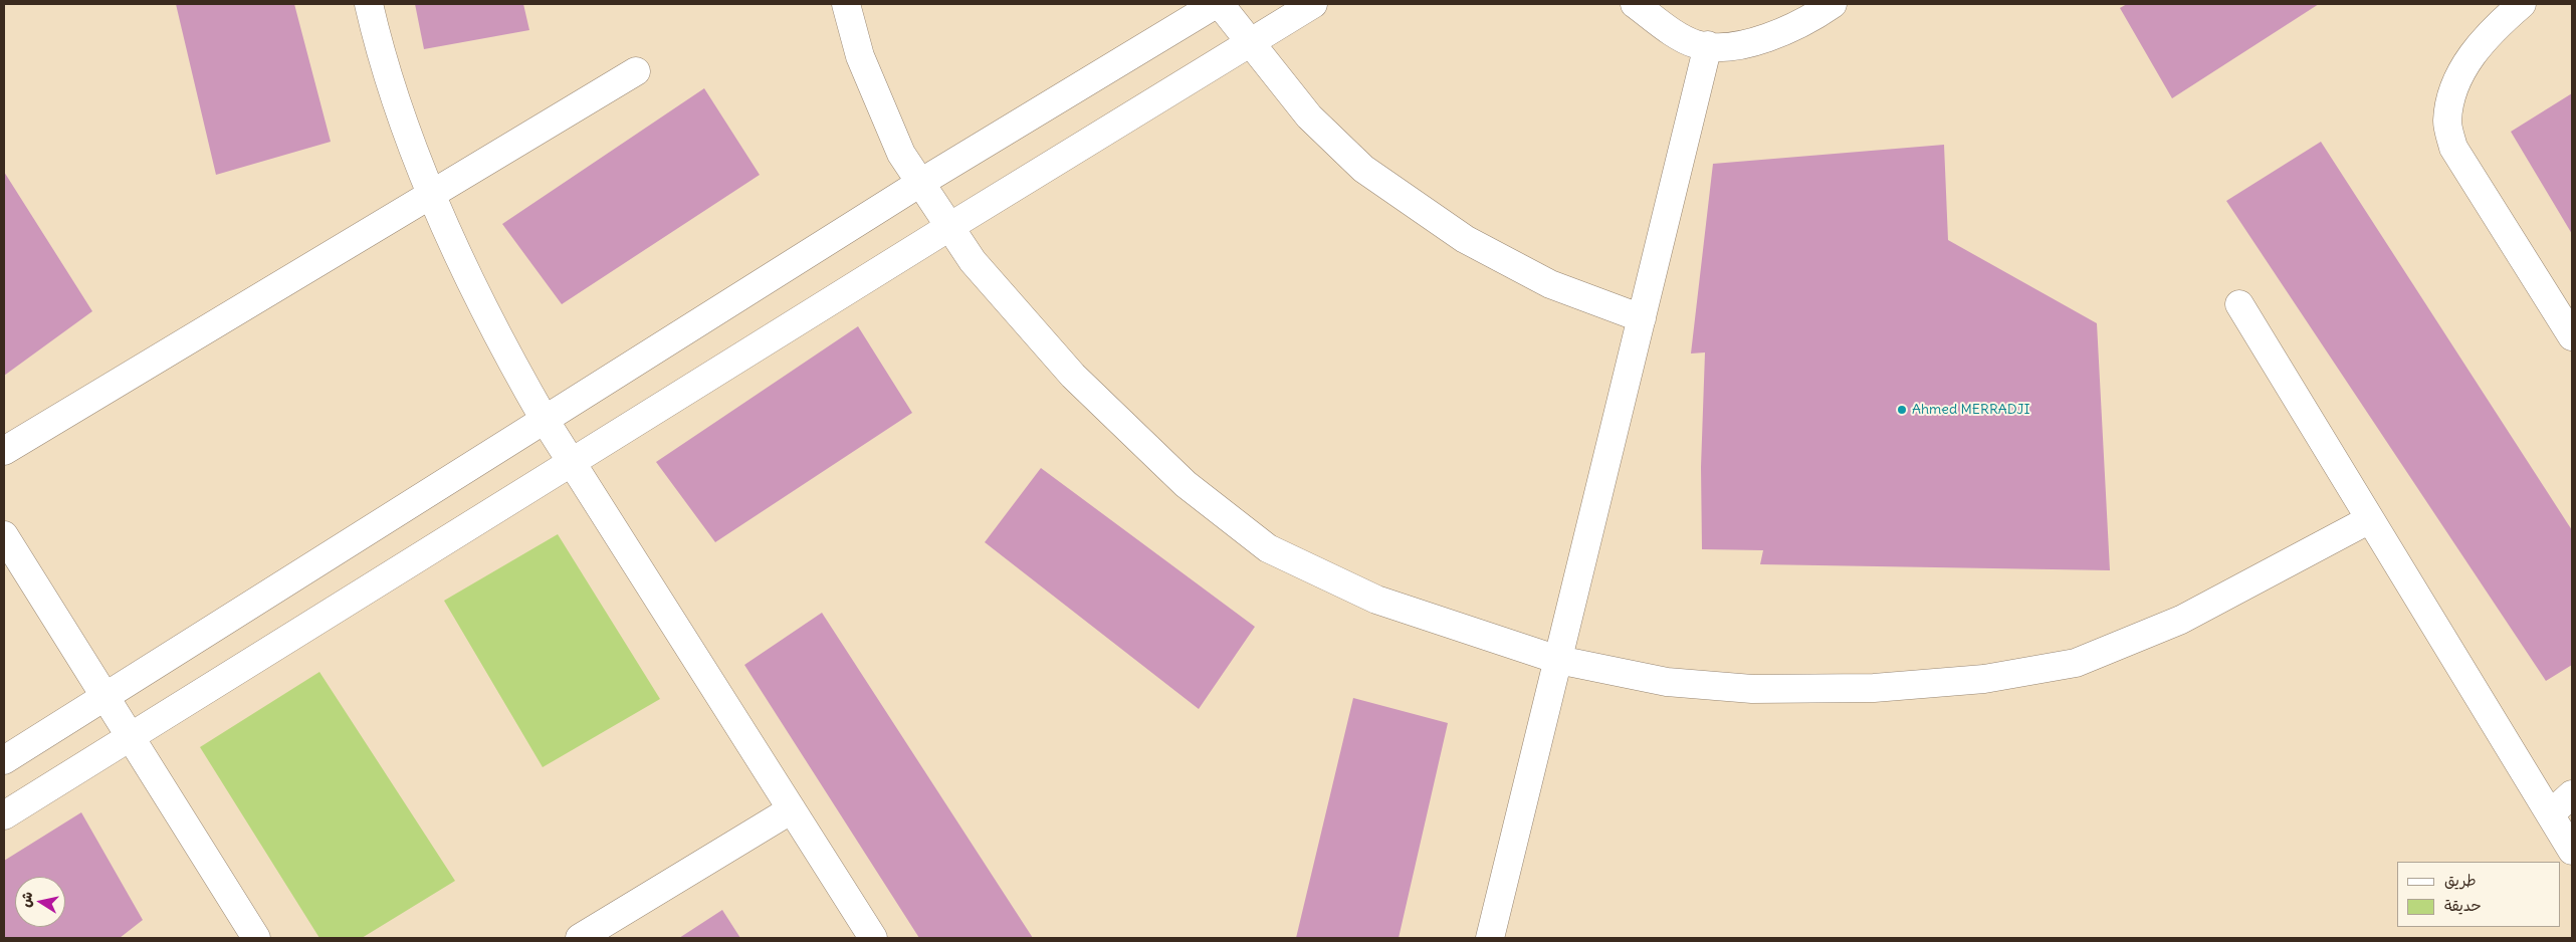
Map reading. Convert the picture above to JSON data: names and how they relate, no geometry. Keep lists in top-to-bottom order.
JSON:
{
  "places": ["Ahmed MERRADJI"],
  "legend": ["طريق", "حديقة"],
  "north": "left"
}
